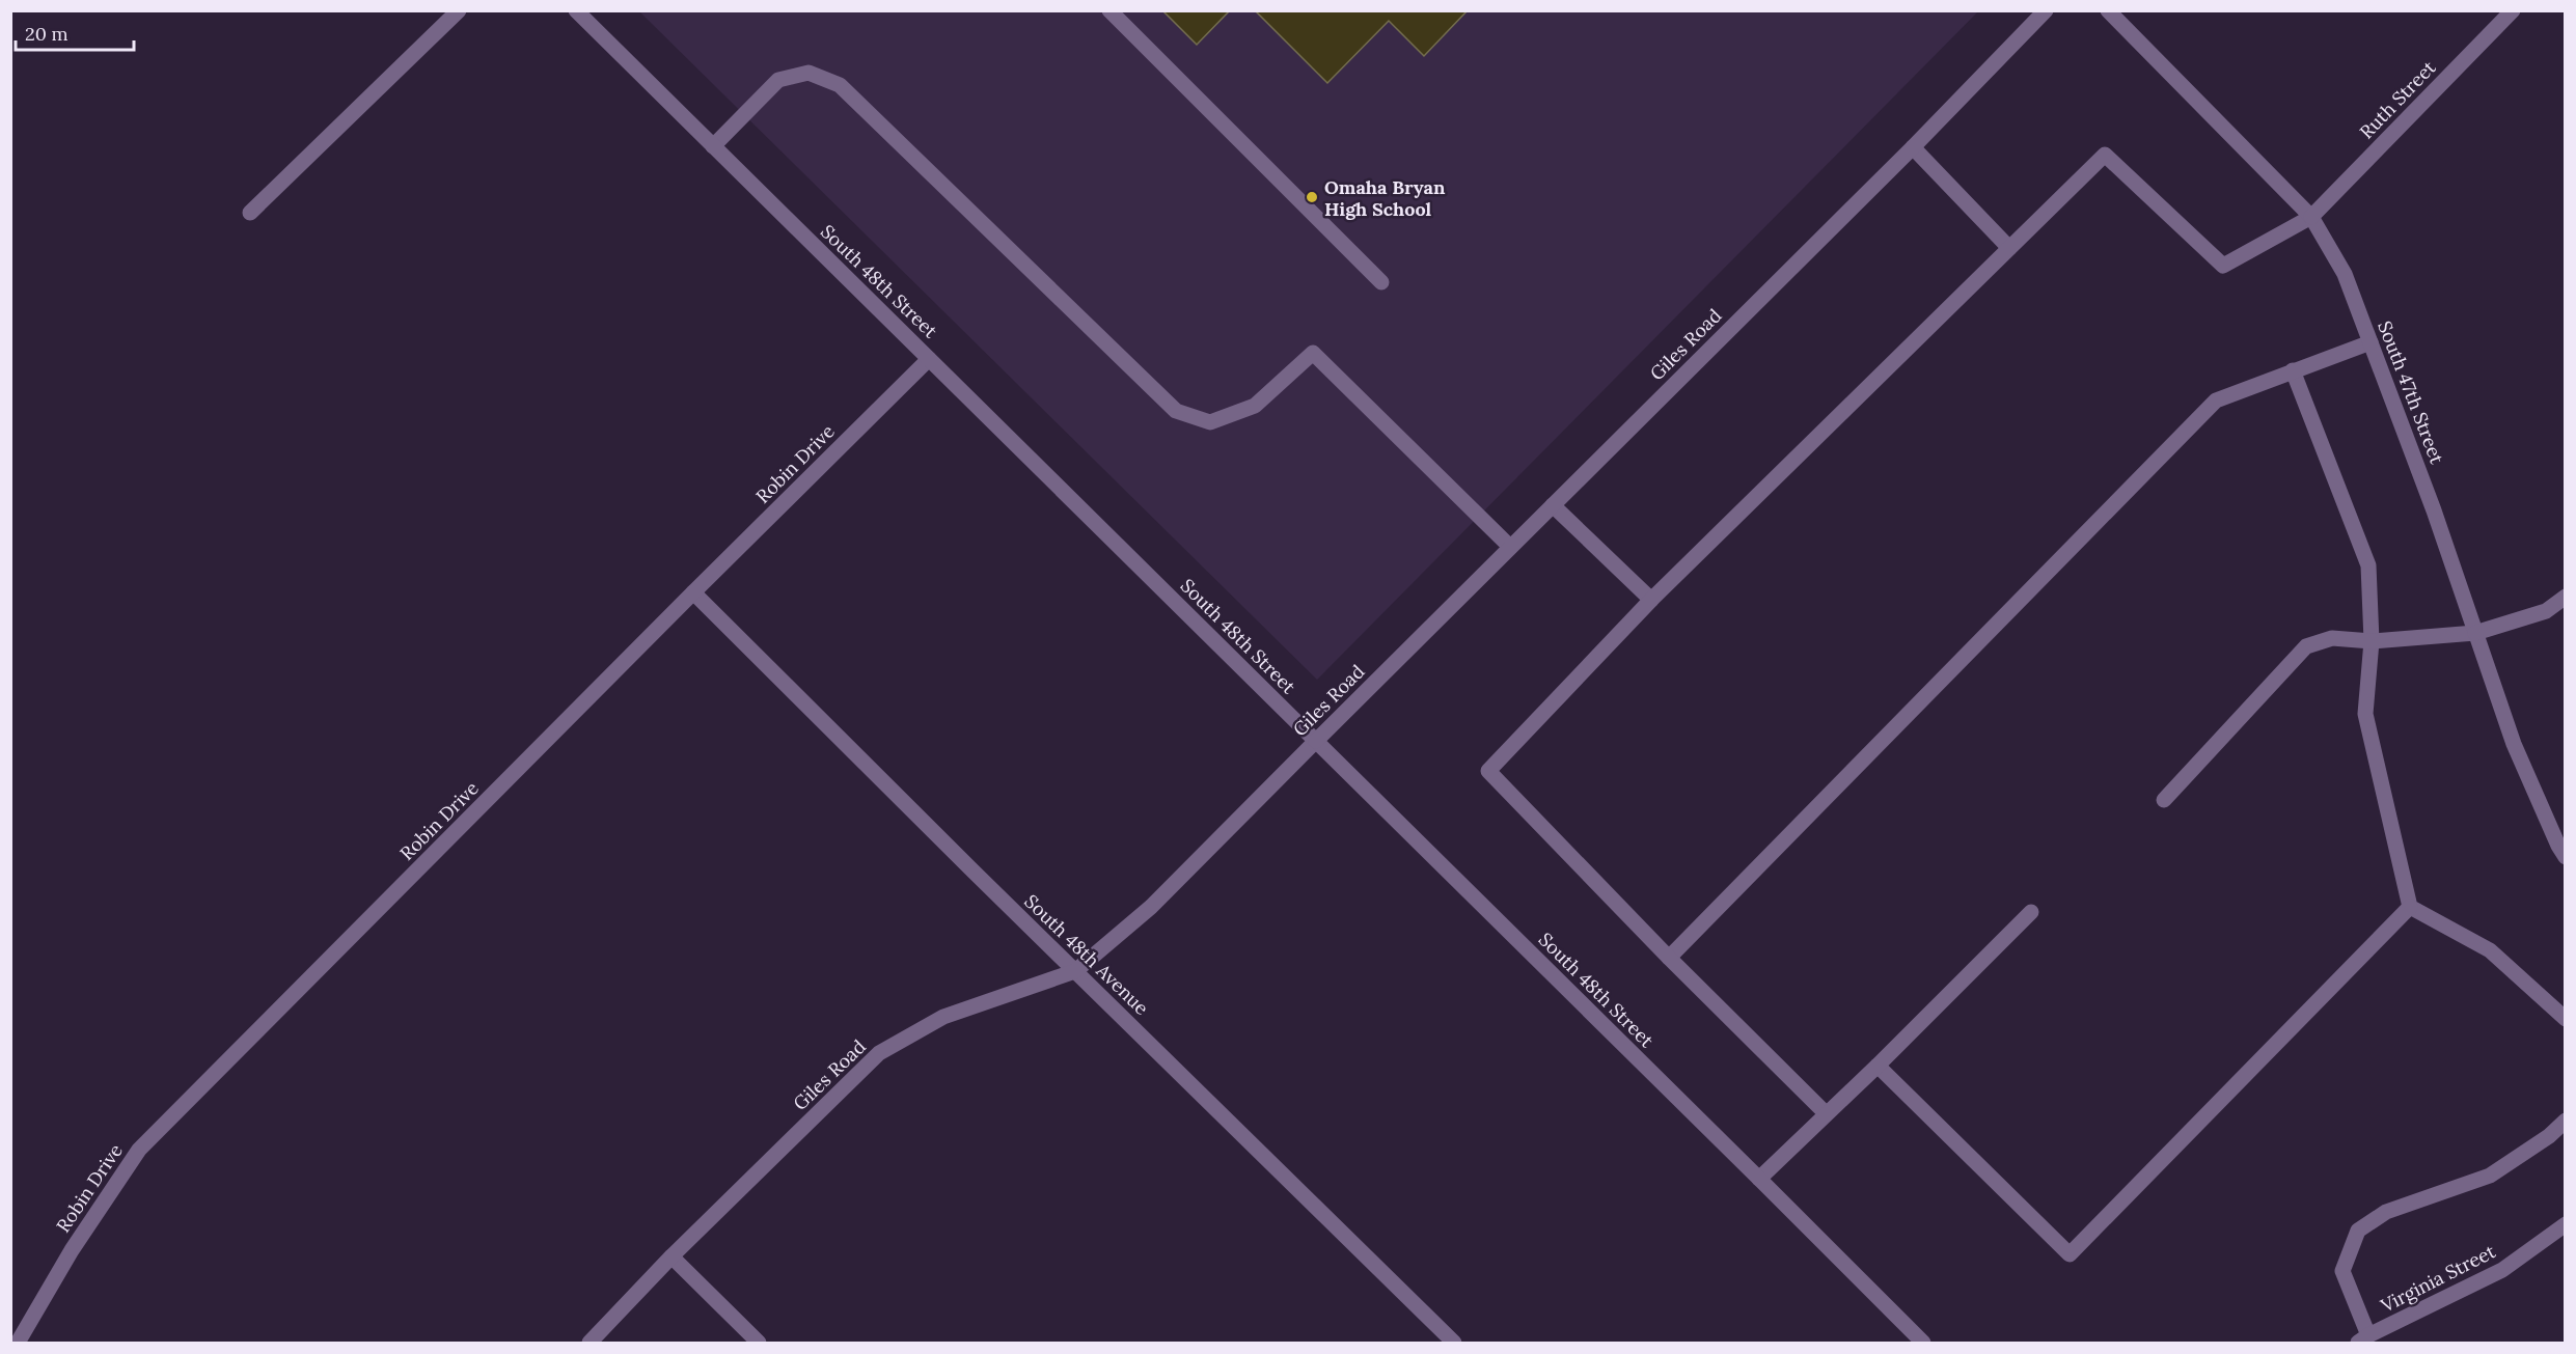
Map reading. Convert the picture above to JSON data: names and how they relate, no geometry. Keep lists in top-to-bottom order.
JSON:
{
  "streets": {
    "street": [
      "Ruth Street",
      "South 48th Street",
      "Giles Road",
      "South 47th Street",
      "Robin Drive",
      "South 48th Avenue",
      "Virginia Street"
    ]
  },
  "crossings": [
    ["Ruth Street", "South 47th Street"],
    ["South 48th Street", "Giles Road"],
    ["South 48th Street", "Robin Drive"],
    ["Giles Road", "South 48th Avenue"],
    ["Robin Drive", "South 48th Avenue"]
  ],
  "places": ["Omaha Bryan High School"],
  "scale_bar": "20 m"
}
